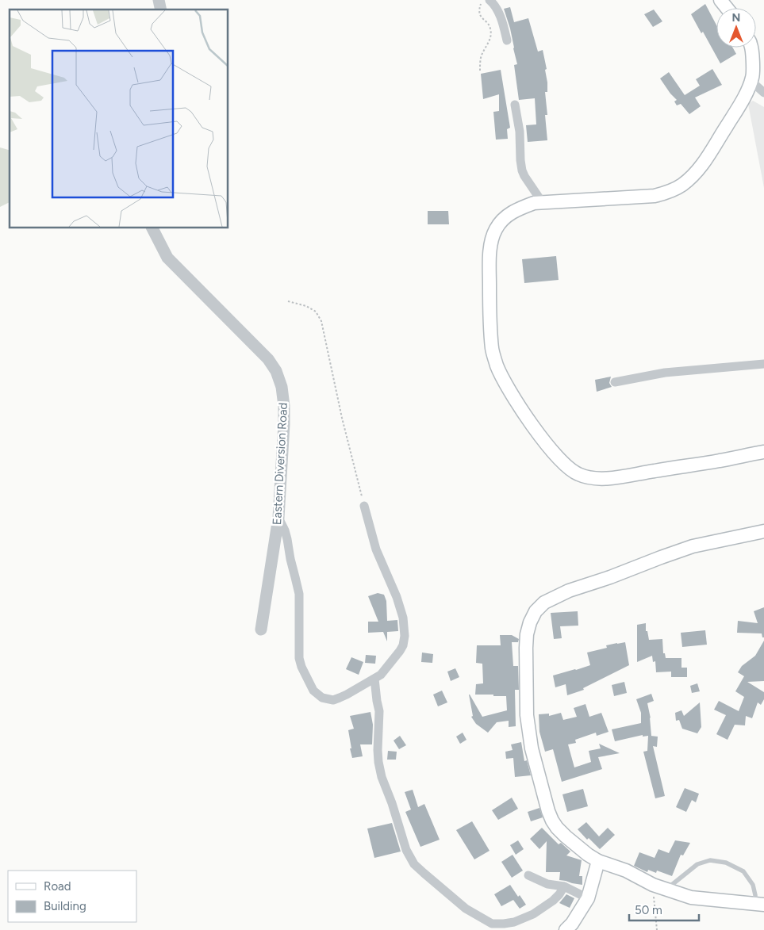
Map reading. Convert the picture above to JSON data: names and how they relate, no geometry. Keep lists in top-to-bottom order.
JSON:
{
  "streets": {
    "street": ["Eastern Diversion Road"]
  },
  "legend": ["Road", "Building"],
  "scale_bar": "50 m",
  "north": "top"
}
